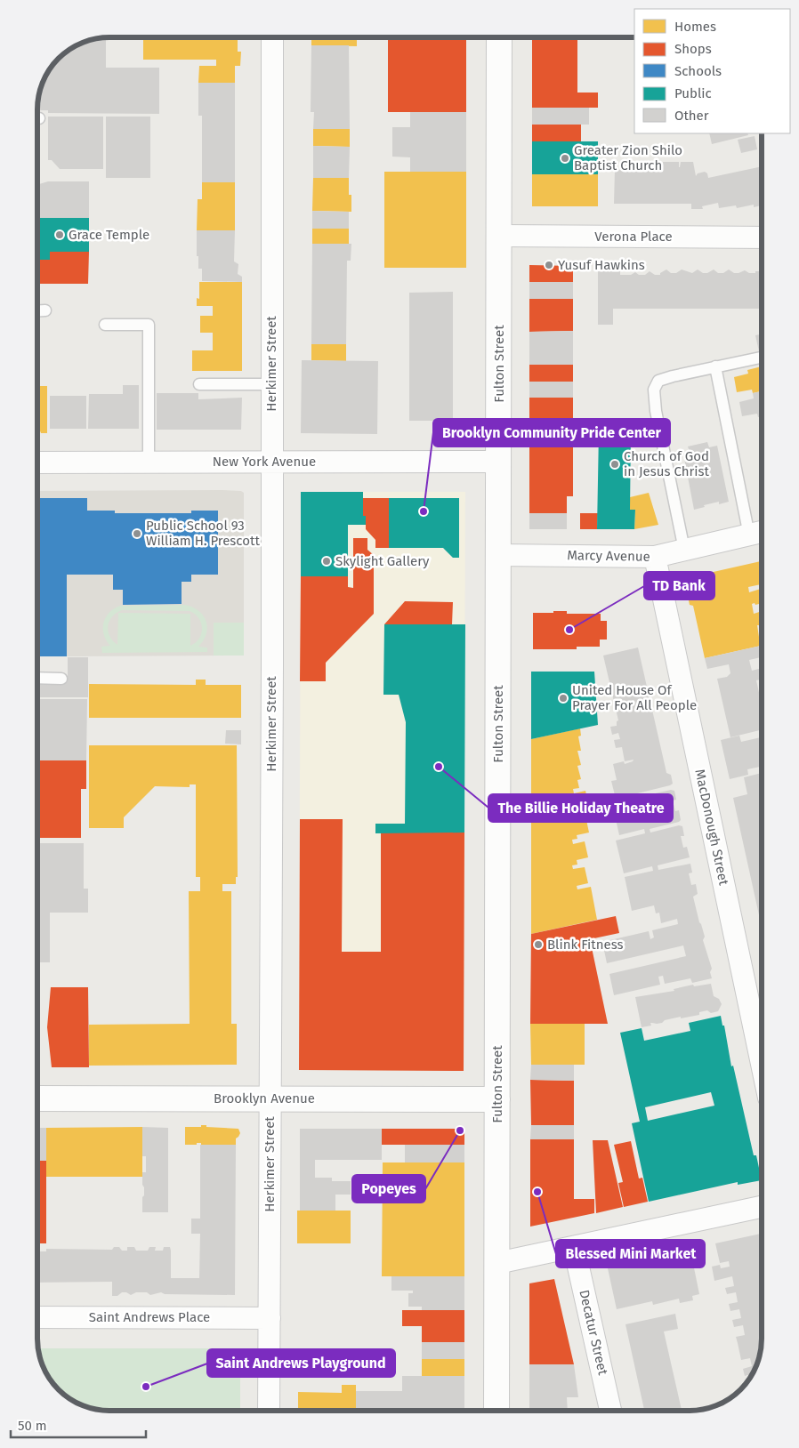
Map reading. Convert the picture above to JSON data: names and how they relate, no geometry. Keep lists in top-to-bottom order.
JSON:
{
  "streets": {
    "main road": ["Fulton Street", "Brooklyn Avenue"],
    "street": [
      "Verona Place",
      "Herkimer Street",
      "New York Avenue",
      "Marcy Avenue",
      "MacDonough Street",
      "Saint Andrews Place",
      "Decatur Street"
    ]
  },
  "crossings": [
    ["Verona Place", "Fulton Street"],
    ["Herkimer Street", "New York Avenue"],
    ["Herkimer Street", "Brooklyn Avenue"],
    ["Herkimer Street", "Saint Andrews Place"],
    ["Fulton Street", "New York Avenue"],
    ["Fulton Street", "Marcy Avenue"],
    ["Fulton Street", "Brooklyn Avenue"],
    ["Marcy Avenue", "MacDonough Street"]
  ],
  "places": [
    "Greater Zion Shilo Baptist Church",
    "Grace Temple",
    "Yusuf Hawkins",
    "Church of God in Jesus Christ",
    "Brooklyn Community Pride Center",
    "Public School 93 William H. Prescott",
    "Skylight Gallery",
    "TD Bank",
    "United House Of Prayer For All People",
    "The Billie Holiday Theatre",
    "Blink Fitness",
    "Popeyes",
    "Blessed Mini Market",
    "Saint Andrews Playground"
  ],
  "legend": [
    "Homes",
    "Shops",
    "Schools",
    "Public",
    "Other"
  ],
  "scale_bar": "50 m"
}
